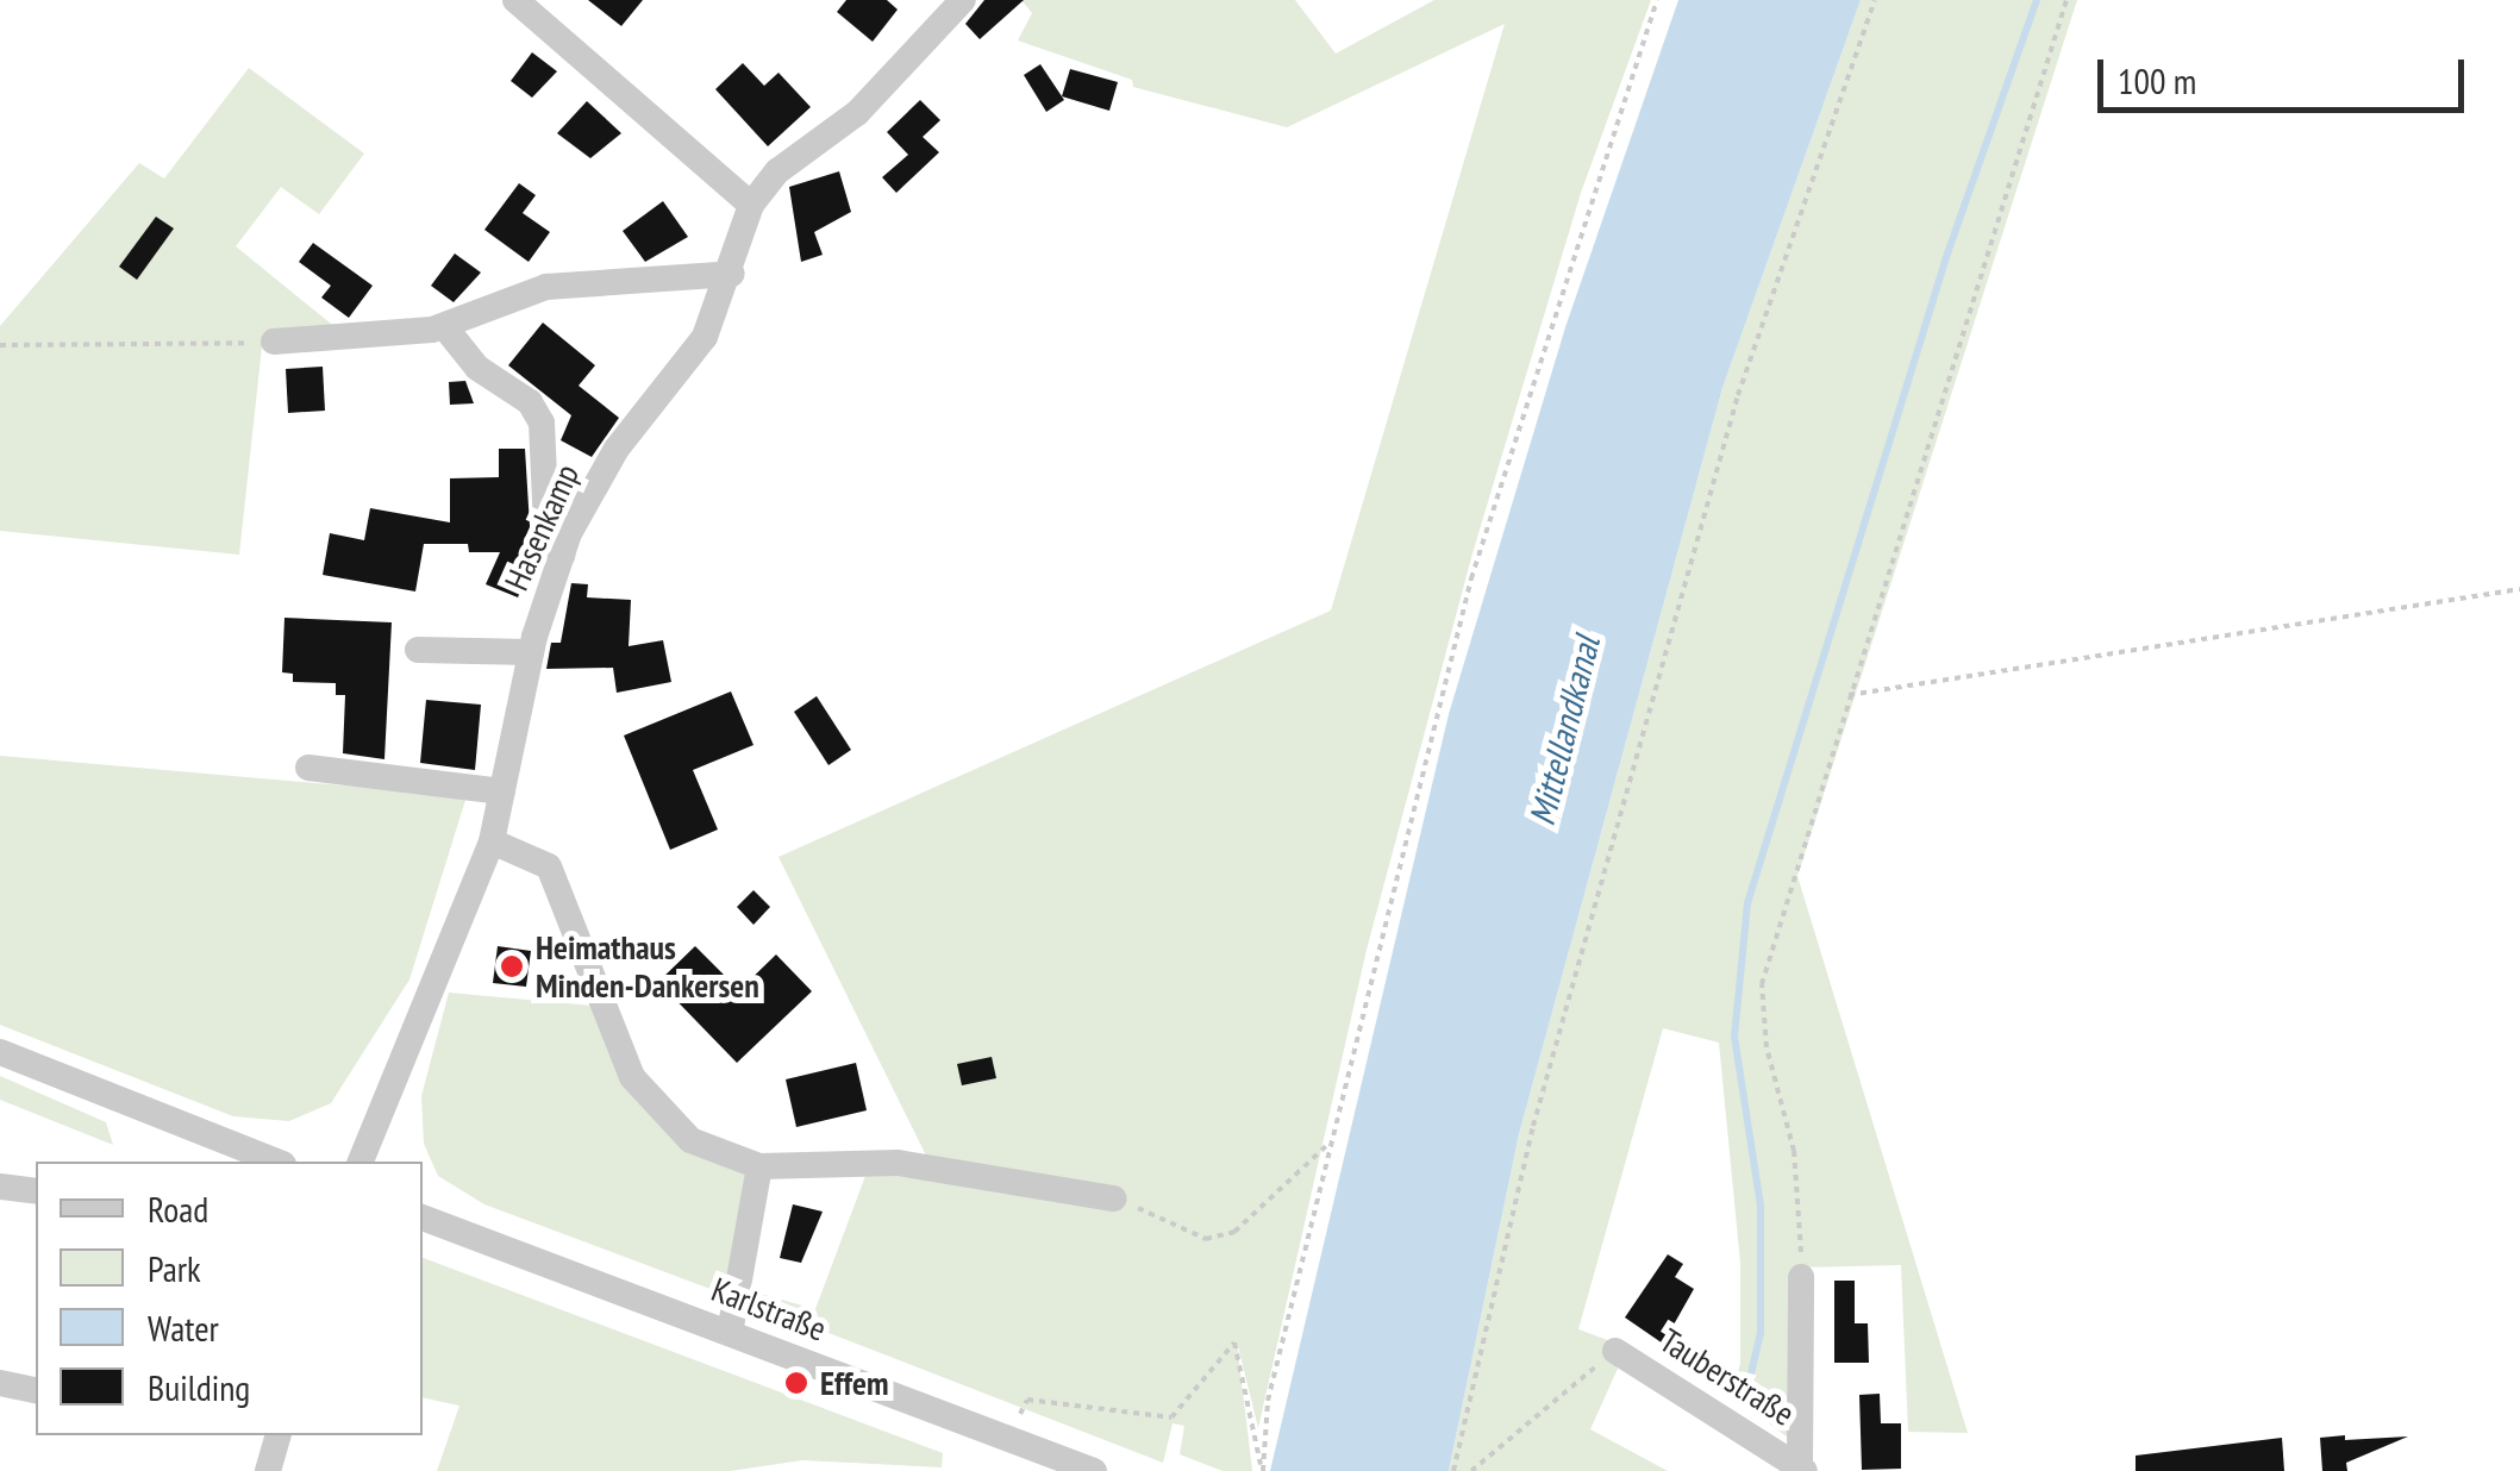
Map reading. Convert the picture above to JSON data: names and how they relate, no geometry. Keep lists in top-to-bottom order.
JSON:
{
  "streets": {
    "street": ["Hasenkamp", "Karlstraße", "Tauberstraße"]
  },
  "water": ["Mittellandkanal"],
  "places": ["Heimathaus Minden-Dankersen", "Effem"],
  "legend": [
    "Road",
    "Park",
    "Water",
    "Building"
  ],
  "scale_bar": "100 m"
}
